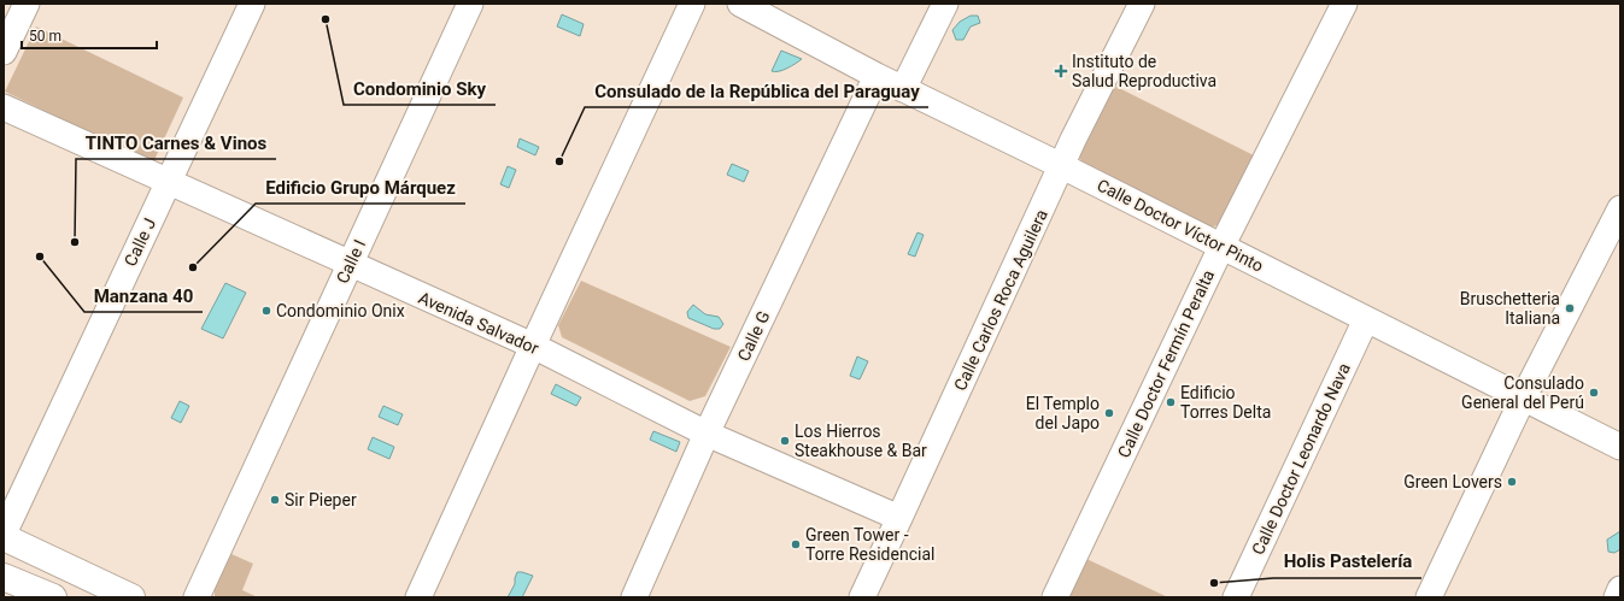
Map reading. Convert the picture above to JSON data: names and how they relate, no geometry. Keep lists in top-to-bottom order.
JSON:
{
  "streets": {
    "street": [
      "Calle Doctor Víctor Pinto",
      "Calle J",
      "Calle I",
      "Calle Carlos Roca Aguilera",
      "Avenida Salvador",
      "Calle G",
      "Calle Doctor Fermín Peralta",
      "Calle Doctor Leonardo Nava"
    ]
  },
  "crossings": [
    ["Calle Doctor Víctor Pinto", "Calle Carlos Roca Aguilera"],
    ["Calle Doctor Víctor Pinto", "Calle G"],
    ["Calle Doctor Víctor Pinto", "Calle Doctor Fermín Peralta"],
    ["Calle Doctor Víctor Pinto", "Calle Doctor Leonardo Nava"],
    ["Calle J", "Avenida Salvador"],
    ["Calle I", "Avenida Salvador"],
    ["Calle Carlos Roca Aguilera", "Avenida Salvador"],
    ["Avenida Salvador", "Calle G"]
  ],
  "places": {
    "other": [
      "Condominio Sky",
      "Consulado de la República del Paraguay",
      "TINTO Carnes & Vinos",
      "Manzana 40",
      "Edificio Grupo Márquez",
      "Bruschetteria Italiana",
      "Condominio Onix",
      "Consulado General del Perú",
      "Edificio Torres Delta",
      "El Templo del Japo",
      "Los Hierros Steakhouse & Bar",
      "Green Lovers",
      "Sir Pieper",
      "Green Tower - Torre Residencial",
      "Holis Pastelería"
    ],
    "health": ["Instituto de Salud Reproductiva"]
  },
  "scale_bar": "50 m"
}
